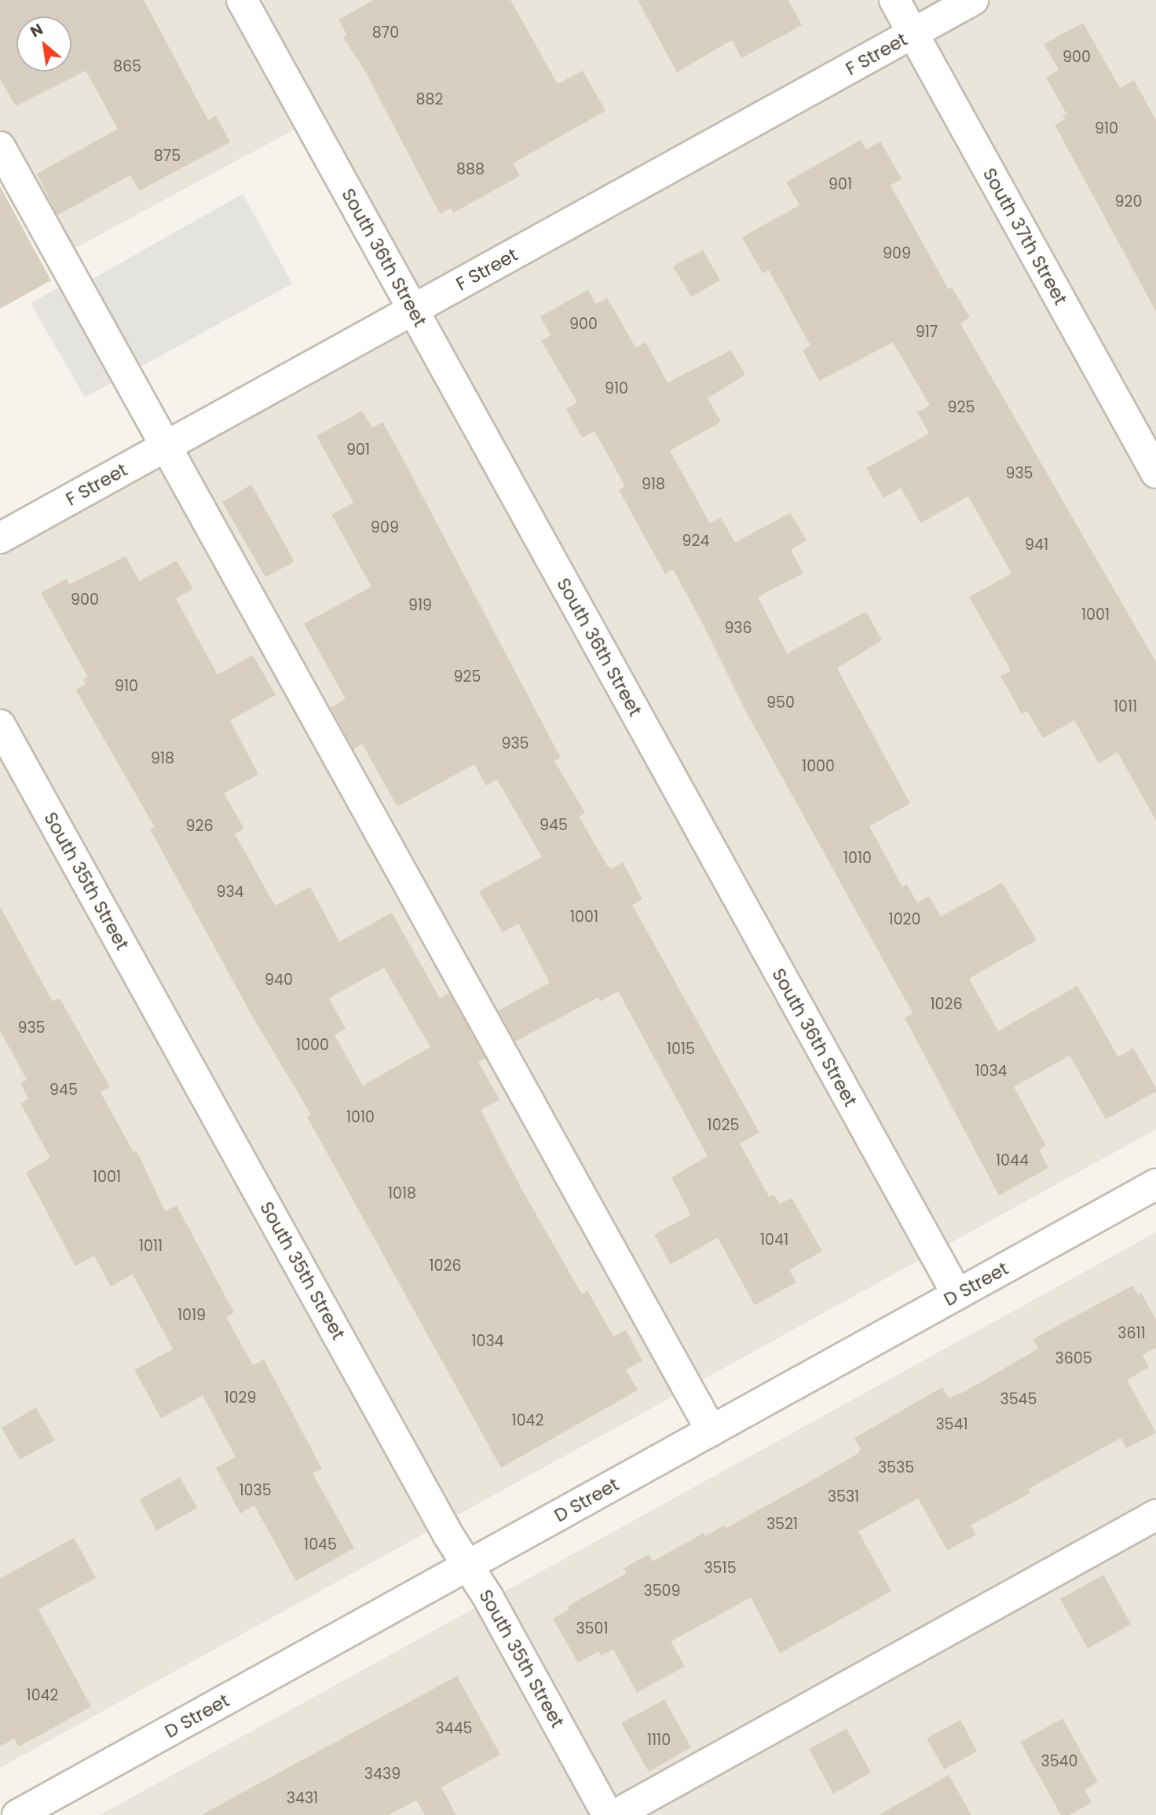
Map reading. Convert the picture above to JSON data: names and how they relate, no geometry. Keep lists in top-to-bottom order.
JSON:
{
  "streets": {
    "street": [
      "F Street",
      "South 37th Street",
      "South 36th Street",
      "South 35th Street",
      "D Street"
    ]
  },
  "crossings": [
    ["F Street", "South 37th Street"],
    ["F Street", "South 36th Street"],
    ["South 36th Street", "D Street"],
    ["South 35th Street", "D Street"]
  ],
  "house_numbers": [
    "870",
    "900",
    "865",
    "882",
    "910",
    "875",
    "888",
    "901",
    "920",
    "909",
    "900",
    "917",
    "910",
    "925",
    "901",
    "935",
    "918",
    "909",
    "924",
    "941",
    "900",
    "919",
    "1001",
    "936",
    "925",
    "910",
    "950",
    "1011",
    "935",
    "918",
    "1000",
    "945",
    "926",
    "1010",
    "934",
    "1001",
    "1020",
    "940",
    "1026",
    "935",
    "1000",
    "1015",
    "1034",
    "945",
    "1010",
    "1025",
    "1044",
    "1001",
    "1018",
    "1041",
    "1011",
    "1026",
    "1019",
    "3611",
    "1034",
    "3605",
    "1029",
    "3545",
    "1042",
    "3541",
    "3535",
    "1035",
    "3531",
    "3521",
    "1045",
    "3515",
    "3509",
    "3501",
    "1042",
    "3445",
    "1110",
    "3540",
    "3439",
    "3431"
  ],
  "north": "top left"
}
